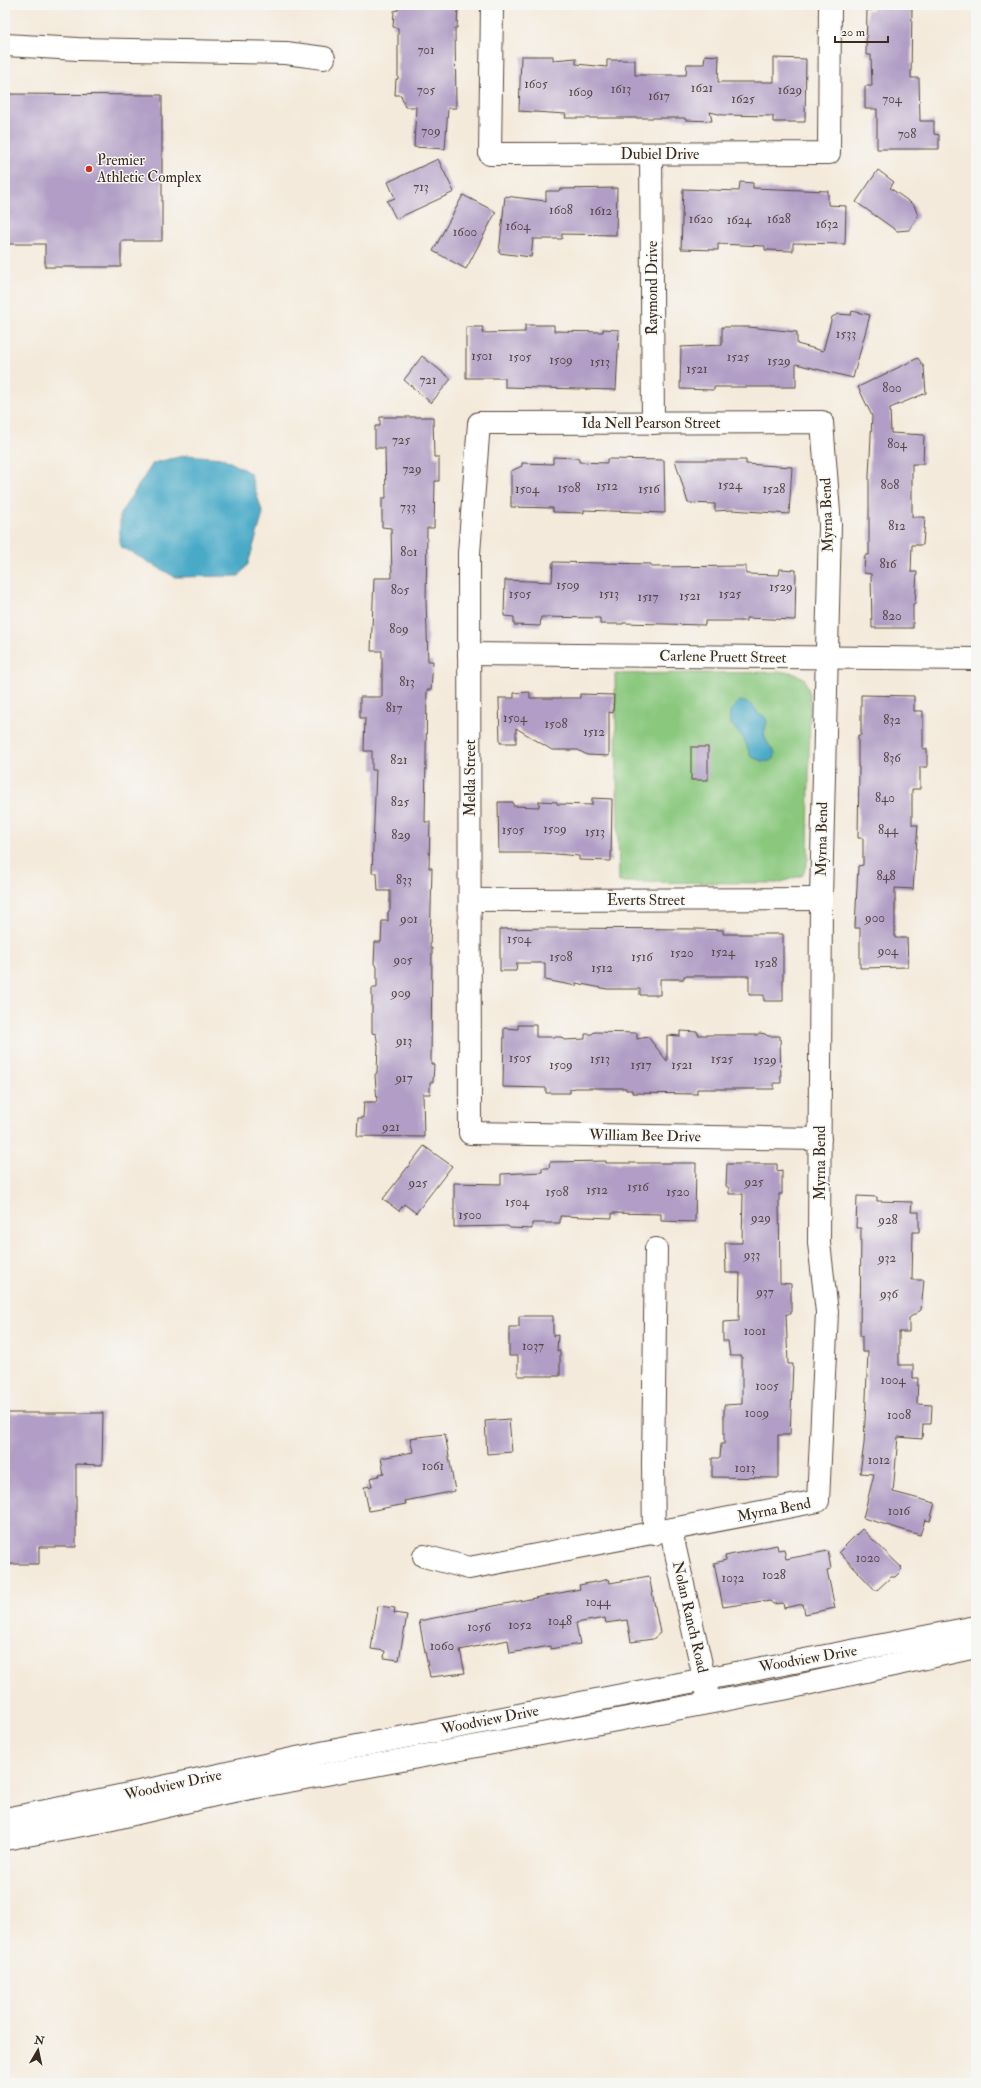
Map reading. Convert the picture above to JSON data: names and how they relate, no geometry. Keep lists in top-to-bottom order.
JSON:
{
  "streets": {
    "street": [
      "Dubiel Drive",
      "Raymond Drive",
      "Ida Nell Pearson Street",
      "Myrna Bend",
      "Carlene Pruett Street",
      "Melda Street",
      "Everts Street",
      "William Bee Drive",
      "Nolan Ranch Road",
      "Woodview Drive"
    ]
  },
  "crossings": [
    ["Dubiel Drive", "Raymond Drive"],
    ["Raymond Drive", "Ida Nell Pearson Street"],
    ["Ida Nell Pearson Street", "Myrna Bend"],
    ["Ida Nell Pearson Street", "Melda Street"],
    ["Myrna Bend", "Carlene Pruett Street"],
    ["Myrna Bend", "Everts Street"],
    ["Myrna Bend", "William Bee Drive"],
    ["Myrna Bend", "Nolan Ranch Road"],
    ["Carlene Pruett Street", "Melda Street"],
    ["Melda Street", "Everts Street"],
    ["Melda Street", "William Bee Drive"],
    ["Nolan Ranch Road", "Woodview Drive"]
  ],
  "places": ["Premier Athletic Complex"],
  "house_numbers": [
    "701",
    "1605",
    "1621",
    "1613",
    "705",
    "1629",
    "1609",
    "1617",
    "1625",
    "704",
    "709",
    "708",
    "713",
    "1608",
    "1612",
    "1620",
    "1628",
    "1624",
    "1632",
    "1604",
    "1600",
    "1533",
    "1501",
    "1505",
    "1525",
    "1509",
    "1529",
    "1513",
    "1521",
    "721",
    "800",
    "725",
    "804",
    "729",
    "1524",
    "808",
    "1512",
    "1508",
    "1504",
    "1516",
    "1528",
    "733",
    "812",
    "801",
    "816",
    "1509",
    "1529",
    "805",
    "1505",
    "1513",
    "1525",
    "1521",
    "1517",
    "820",
    "809",
    "813",
    "817",
    "1504",
    "832",
    "1508",
    "1512",
    "836",
    "821",
    "840",
    "825",
    "1509",
    "1505",
    "844",
    "1513",
    "829",
    "848",
    "833",
    "900",
    "901",
    "1504",
    "904",
    "1524",
    "1520",
    "1508",
    "1516",
    "905",
    "1528",
    "1512",
    "909",
    "913",
    "1505",
    "1513",
    "1525",
    "1529",
    "1509",
    "1517",
    "1521",
    "917",
    "921",
    "925",
    "925",
    "1516",
    "1512",
    "1508",
    "1520",
    "1504",
    "1500",
    "929",
    "928",
    "933",
    "932",
    "937",
    "936",
    "1001",
    "1037",
    "1004",
    "1005",
    "1009",
    "1008",
    "1012",
    "1061",
    "1013",
    "1016",
    "1020",
    "1028",
    "1032",
    "1044",
    "1048",
    "1052",
    "1056",
    "1060"
  ],
  "scale_bar": "20 m",
  "north": "top"
}
